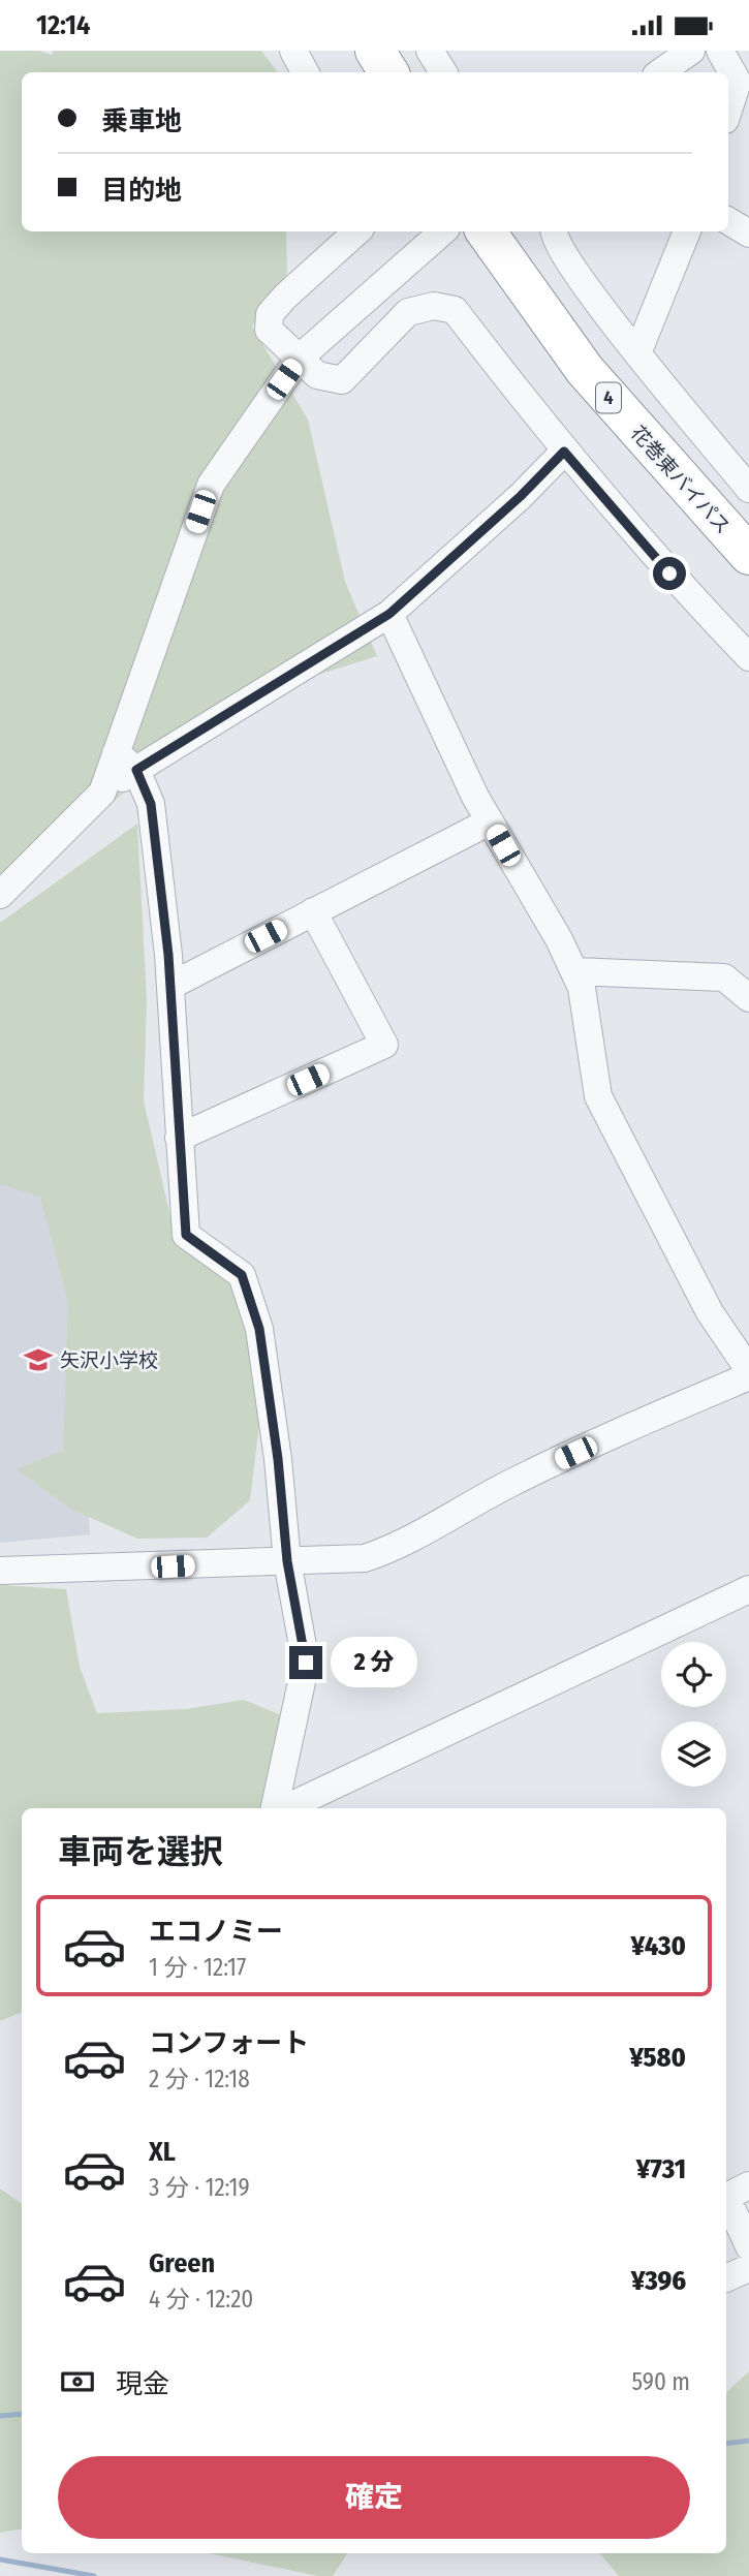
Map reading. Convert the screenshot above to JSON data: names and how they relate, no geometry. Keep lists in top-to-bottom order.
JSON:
{
  "streets": {
    "highway": ["4", "花巻東バイパス"]
  },
  "places": {
    "school or university": ["矢沢小学校"]
  },
  "page": {
    "status": "12:14",
    "banner": ["乗車地", "目的地"],
    "bubble": "2 分",
    "heading": "車両を選択",
    "list": [
      {
        "name": "エコノミー",
        "note": "1 分 · 12:17",
        "value": "¥430"
      },
      {
        "name": "コンフォート",
        "note": "2 分 · 12:18",
        "value": "¥580"
      },
      {
        "name": "XL",
        "note": "3 分 · 12:19",
        "value": "¥731"
      },
      {
        "name": "Green",
        "note": "4 分 · 12:20",
        "value": "¥396"
      }
    ],
    "pay": ["現金", "590 m"],
    "buttons": "確定"
  }
}
